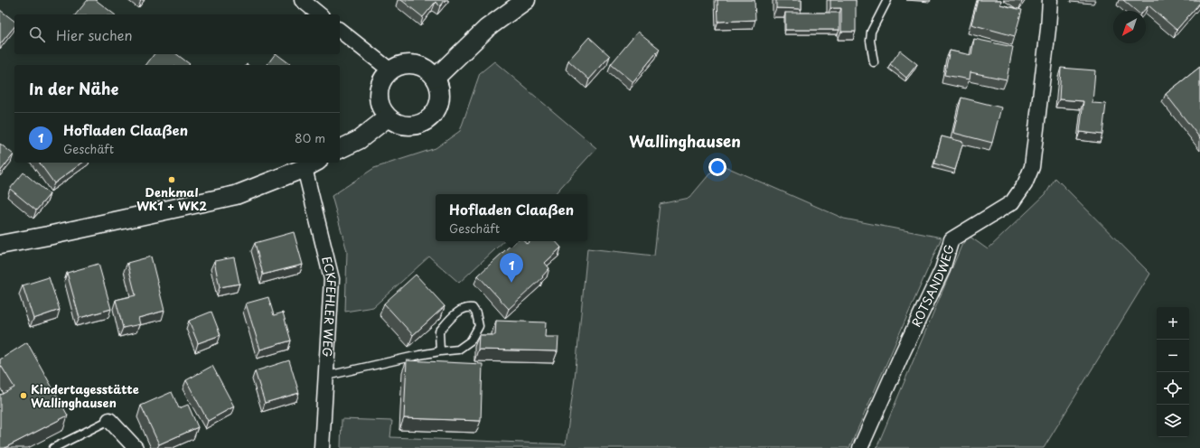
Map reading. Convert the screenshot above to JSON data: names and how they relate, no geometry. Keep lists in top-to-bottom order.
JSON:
{
  "streets": {
    "street": ["ROTSANDWEG", "ECKFEHLER WEG"]
  },
  "districts": ["Wallinghausen"],
  "places": ["Denkmal WK1 + WK2", "Kindertagesstätte Wallinghausen"],
  "north": "bottom left",
  "page": {
    "search": "Hier suchen",
    "heading": "In der Nähe",
    "list": [
      {
        "mark": "1",
        "name": "Hofladen Claaßen",
        "note": "Geschäft",
        "value": "80 m"
      }
    ],
    "popup": ["Hofladen Claaßen", "Geschäft"],
    "pins": "1",
    "map_buttons": ["+", "−"]
  }
}
